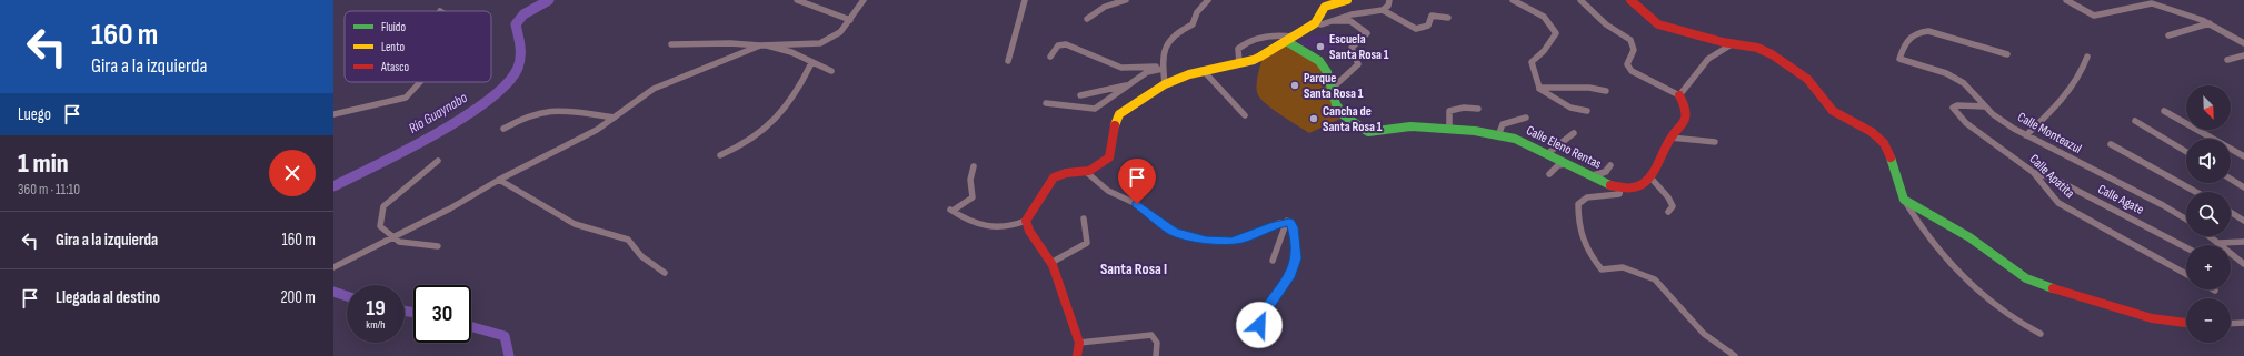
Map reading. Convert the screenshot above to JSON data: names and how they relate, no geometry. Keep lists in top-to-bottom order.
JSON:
{
  "streets": {
    "street": [
      "Calle Monteazul",
      "Calle Eleno Rentas",
      "Calle Apatita",
      "Calle Agate"
    ]
  },
  "crossings": [
    ["Calle Monteazul", "Calle Apatita"],
    ["Calle Apatita", "Calle Agate"]
  ],
  "districts": ["Santa Rosa I"],
  "water": ["Río Guaynabo"],
  "places": ["Escuela Santa Rosa 1", "Parque Santa Rosa 1", "Cancha de Santa Rosa 1"],
  "legend": ["Fluido", "Lento", "Atasco"],
  "north": "bottom right",
  "page": {
    "turn": ["160 m", "Gira a la izquierda"],
    "map_buttons": ["+", "−"],
    "then": "Luego",
    "heading": ["1 min", "360 m · 11:10"],
    "list": [
      {
        "name": "Gira a la izquierda",
        "value": "160 m"
      },
      {
        "name": "Llegada al destino",
        "value": "200 m"
      }
    ],
    "speed": "19 km/h",
    "limit": "30"
  }
}
